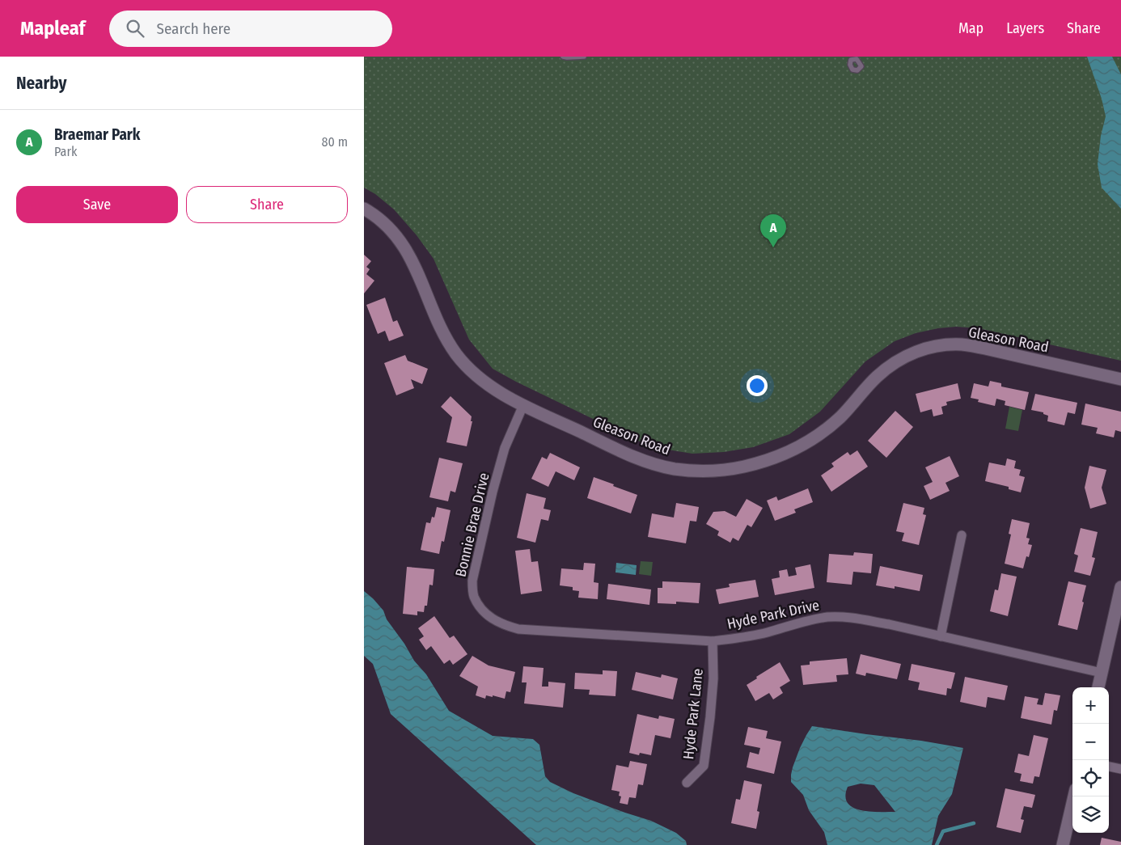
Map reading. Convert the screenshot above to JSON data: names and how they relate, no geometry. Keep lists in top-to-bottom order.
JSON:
{
  "streets": {
    "street": [
      "Gleason Road",
      "Bonnie Brae Drive",
      "Hyde Park Drive",
      "Hyde Park Lane"
    ]
  },
  "crossings": [
    ["Gleason Road", "Bonnie Brae Drive"],
    ["Bonnie Brae Drive", "Hyde Park Drive"],
    ["Hyde Park Drive", "Hyde Park Lane"]
  ],
  "page": {
    "header": "Mapleaf",
    "search": "Search here",
    "nav": ["Map", "Layers", "Share"],
    "heading": "Nearby",
    "list": [
      {
        "mark": "A",
        "name": "Braemar Park",
        "note": "Park",
        "value": "80 m"
      }
    ],
    "buttons": ["Save", "Share"],
    "pins": "A",
    "map_buttons": ["+", "−"]
  }
}
